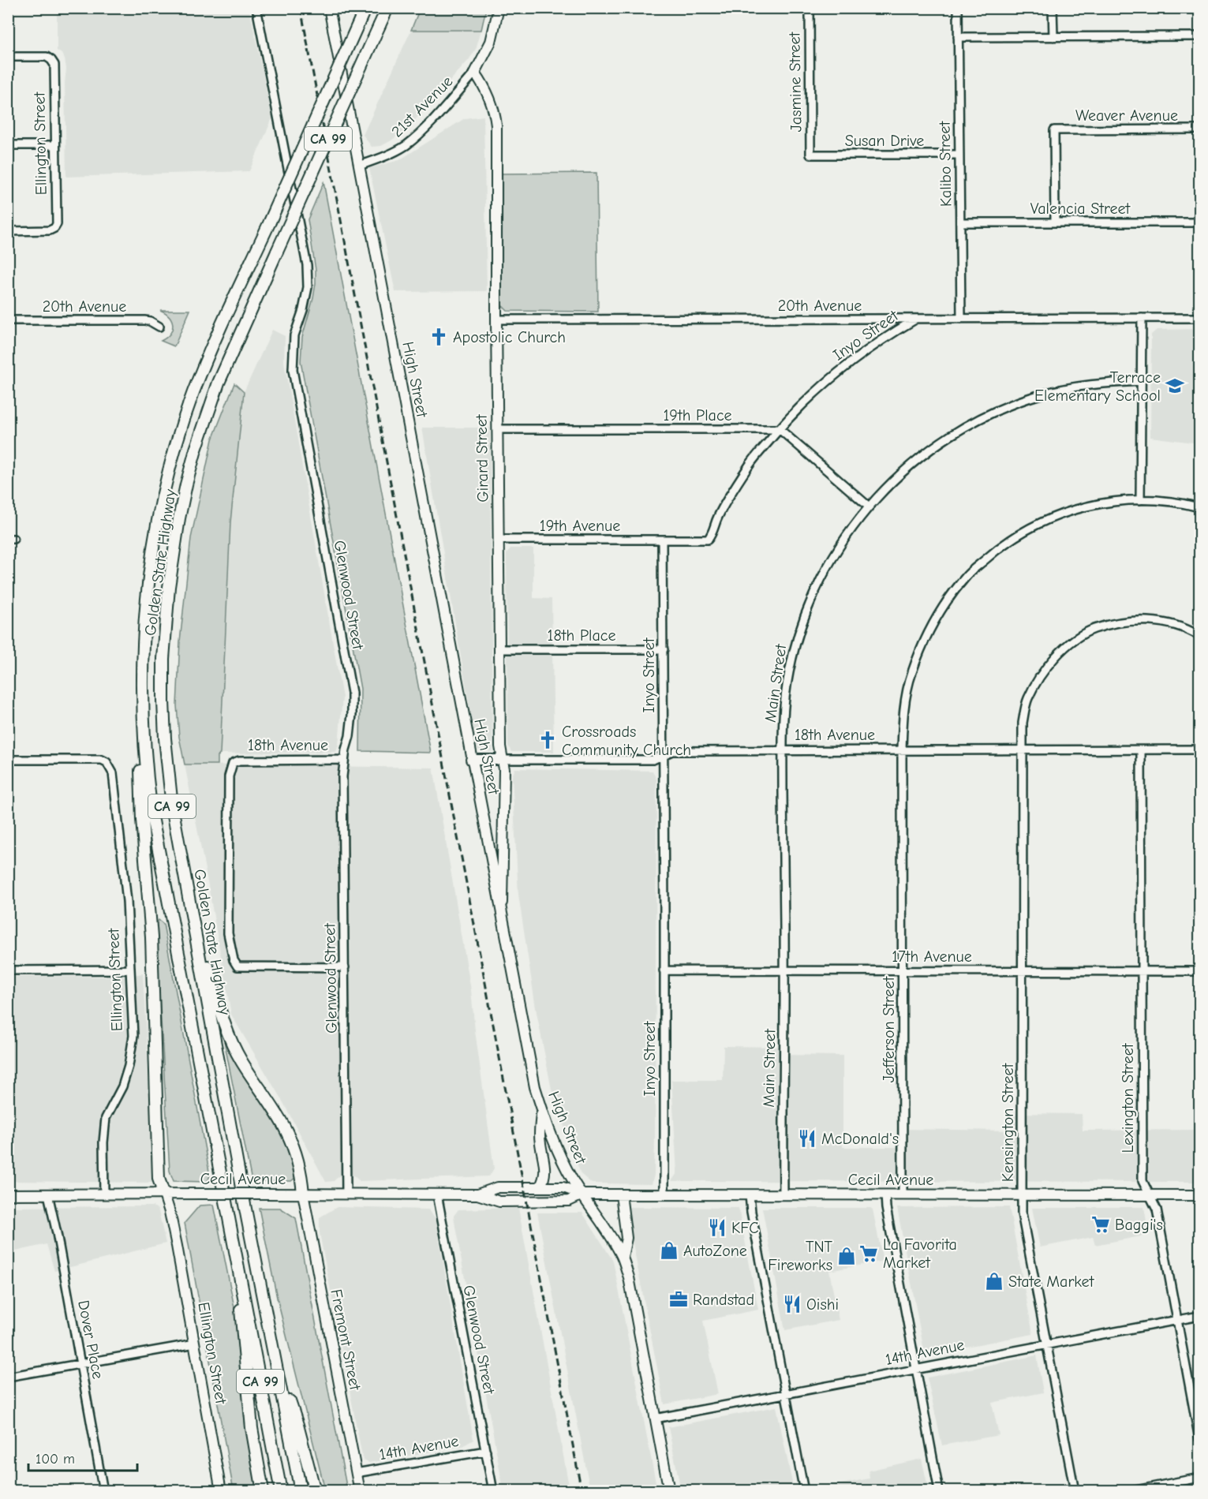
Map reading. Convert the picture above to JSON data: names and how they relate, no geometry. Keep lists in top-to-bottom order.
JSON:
{
  "streets": {
    "highway": ["CA 99", "Golden State Highway"],
    "main road": [
      "Ellington Street",
      "High Street",
      "Girard Street",
      "18th Avenue",
      "Cecil Avenue",
      "Fremont Street"
    ],
    "street": [
      "Jasmine Street",
      "21st Avenue",
      "Weaver Avenue",
      "Susan Drive",
      "Kalibo Street",
      "Valencia Street",
      "20th Avenue",
      "Inyo Street",
      "19th Place",
      "19th Avenue",
      "Glenwood Street",
      "18th Place",
      "Main Street",
      "17th Avenue",
      "Jefferson Street",
      "Lexington Street",
      "Kensington Street",
      "Dover Place",
      "14th Avenue"
    ]
  },
  "crossings": [
    ["Jasmine Street", "Susan Drive"],
    ["21st Avenue", "High Street"],
    ["21st Avenue", "Girard Street"],
    ["Weaver Avenue", "Valencia Street"],
    ["Susan Drive", "Kalibo Street"],
    ["Ellington Street", "Cecil Avenue"],
    ["Kalibo Street", "Valencia Street"],
    ["Kalibo Street", "20th Avenue"],
    ["20th Avenue", "Inyo Street"],
    ["20th Avenue", "Girard Street"],
    ["Inyo Street", "19th Place"],
    ["Inyo Street", "19th Avenue"],
    ["Inyo Street", "18th Place"],
    ["Inyo Street", "18th Avenue"],
    ["Inyo Street", "17th Avenue"],
    ["Inyo Street", "Cecil Avenue"],
    ["High Street", "Girard Street"],
    ["High Street", "18th Avenue"],
    ["High Street", "Cecil Avenue"],
    ["High Street", "14th Avenue"],
    ["19th Place", "Girard Street"],
    ["Girard Street", "19th Avenue"],
    ["Girard Street", "18th Place"],
    ["Girard Street", "18th Avenue"],
    ["Glenwood Street", "18th Avenue"],
    ["Glenwood Street", "Cecil Avenue"],
    ["Glenwood Street", "14th Avenue"],
    ["Main Street", "18th Avenue"],
    ["Main Street", "17th Avenue"],
    ["Main Street", "Cecil Avenue"],
    ["18th Avenue", "Jefferson Street"],
    ["18th Avenue", "Lexington Street"],
    ["18th Avenue", "Kensington Street"],
    ["17th Avenue", "Jefferson Street"],
    ["17th Avenue", "Lexington Street"],
    ["17th Avenue", "Kensington Street"],
    ["Jefferson Street", "Cecil Avenue"],
    ["Lexington Street", "Cecil Avenue"],
    ["Lexington Street", "14th Avenue"],
    ["Kensington Street", "Cecil Avenue"],
    ["Kensington Street", "14th Avenue"],
    ["Cecil Avenue", "Dover Place"],
    ["Cecil Avenue", "Fremont Street"],
    ["Fremont Street", "14th Avenue"]
  ],
  "places": {
    "church": ["Apostolic Church", "Crossroads Community Church"],
    "school or university": ["Terrace Elementary School"],
    "restaurant": ["McDonald's", "KFC", "Oishi"],
    "supermarket": ["Baggi's", "La Favorita Market"],
    "shop": ["AutoZone", "TNT Fireworks", "State Market"],
    "office": ["Randstad"]
  },
  "scale_bar": "100 m"
}
